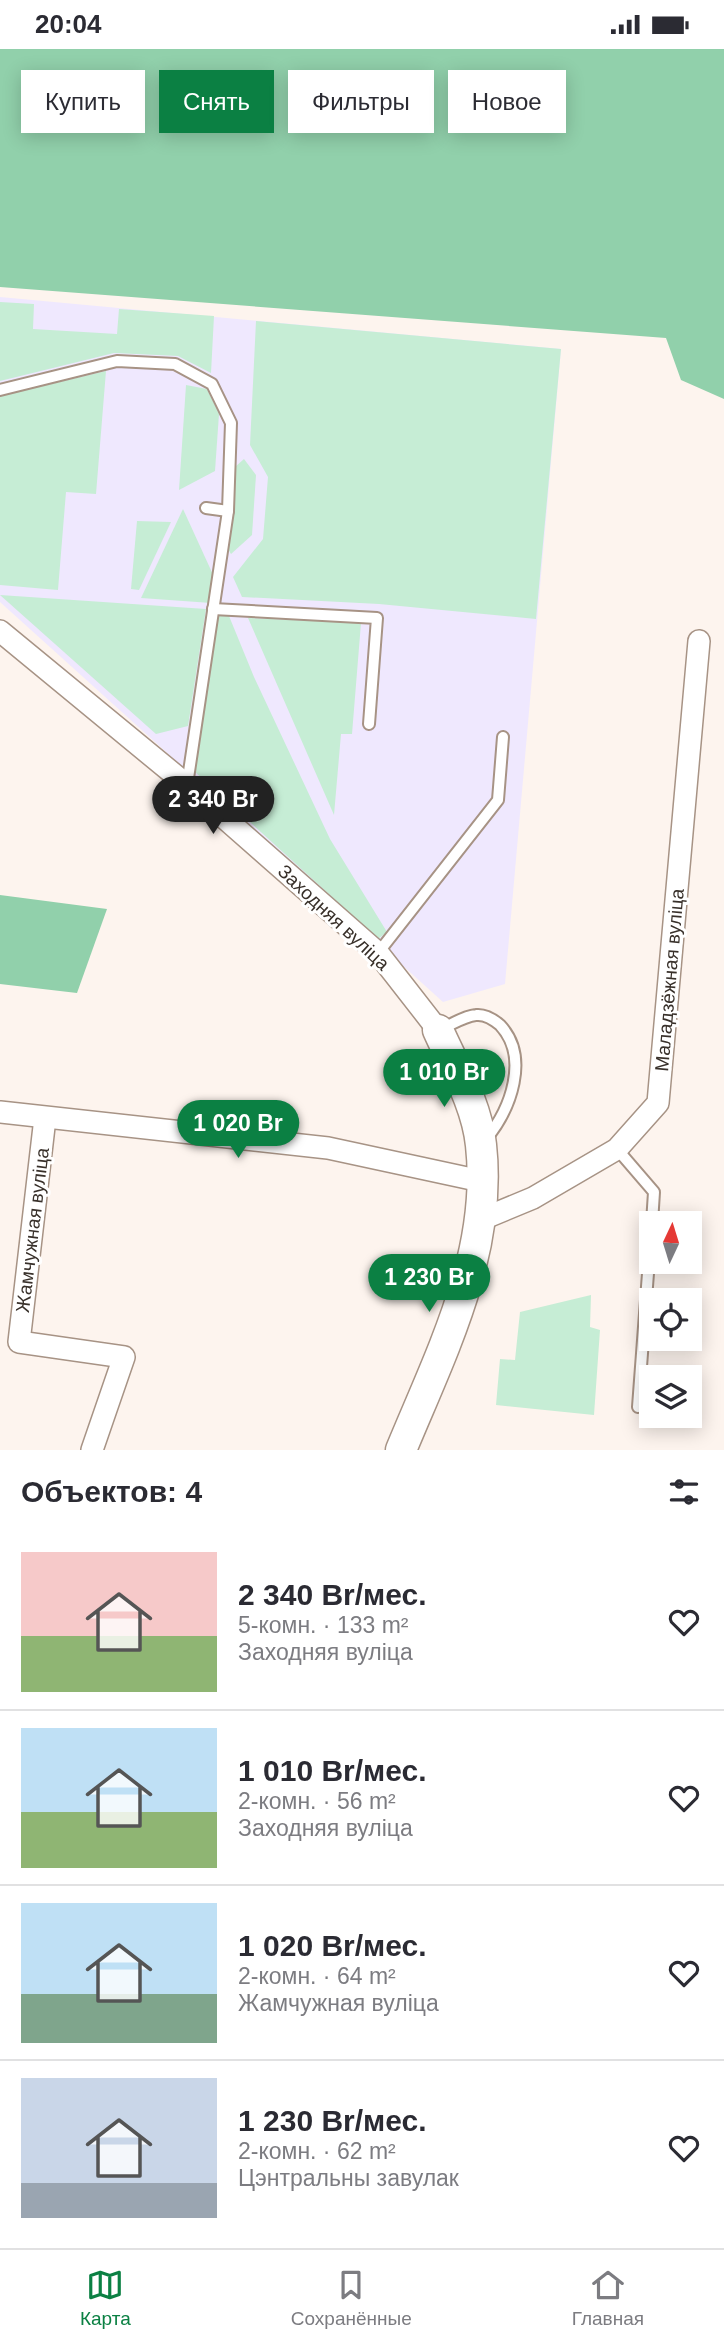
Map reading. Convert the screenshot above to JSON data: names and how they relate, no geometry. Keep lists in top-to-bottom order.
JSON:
{
  "streets": {
    "street": ["Заходняя вуліца", "Маладзёжная вуліца", "Жамчужная вуліца"]
  },
  "crossings": [
    ["Заходняя вуліца", "Маладзёжная вуліца"]
  ],
  "north": "top",
  "page": {
    "status": "20:04",
    "chip": [
      "Купить",
      "Снять",
      "Фильтры",
      "Новое"
    ],
    "price": [
      "2 340 Br",
      "1 010 Br",
      "1 020 Br",
      "1 230 Br"
    ],
    "heading": "Объектов: 4",
    "list": [
      {
        "name": "2 340 Br/мес.",
        "note": "5-комн. · 133 m² · Заходняя вуліца"
      },
      {
        "name": "1 010 Br/мес.",
        "note": "2-комн. · 56 m² · Заходняя вуліца"
      },
      {
        "name": "1 020 Br/мес.",
        "note": "2-комн. · 64 m² · Жамчужная вуліца"
      },
      {
        "name": "1 230 Br/мес.",
        "note": "2-комн. · 62 m² · Цэнтральны завулак"
      }
    ],
    "tabs": ["Карта", "Сохранённые", "Главная"]
  }
}
